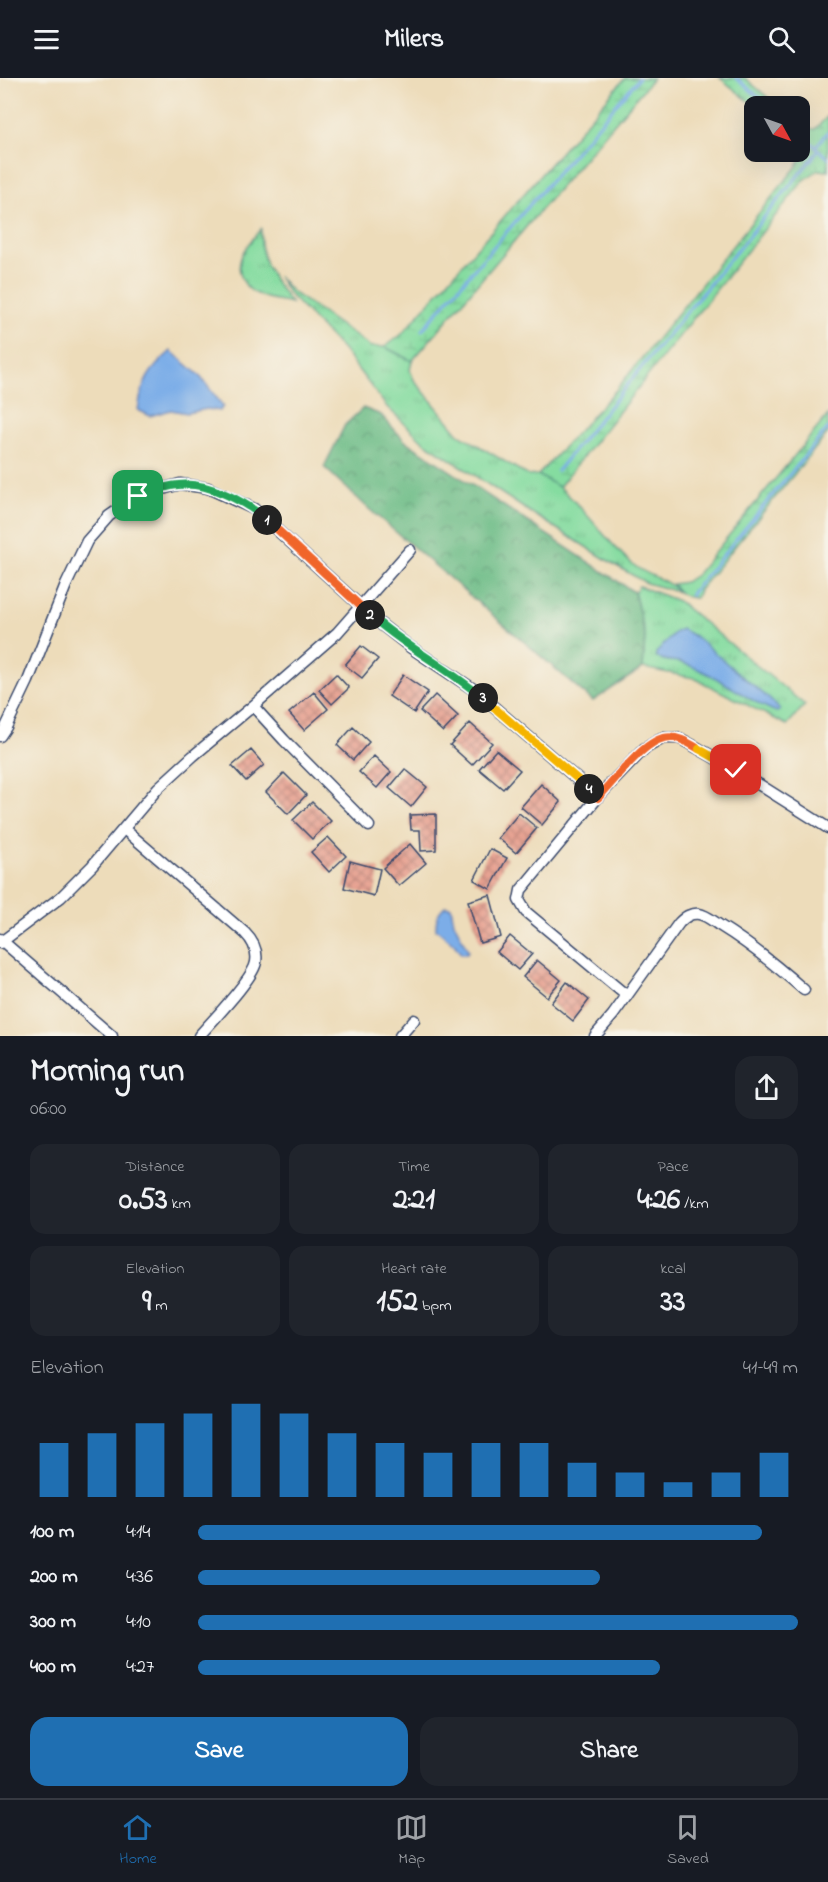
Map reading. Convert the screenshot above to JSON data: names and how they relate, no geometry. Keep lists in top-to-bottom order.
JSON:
{
  "north": "bottom right",
  "page": {
    "header": "Milers",
    "pins": [
      "1",
      "2",
      "3",
      "4"
    ],
    "heading": ["Morning run", "06:00"],
    "stats": [
      ["Distance", "0.53 km"],
      ["Time", "2:21"],
      ["Pace", "4:26 /km"],
      ["Elevation", "9 m"],
      ["Heart rate", "152 bpm"],
      ["kcal", "33"]
    ],
    "chart": ["Elevation", "41–49 m"],
    "list": [
      {
        "name": "100 m",
        "note": "4:14"
      },
      {
        "name": "200 m",
        "note": "4:36"
      },
      {
        "name": "300 m",
        "note": "4:10"
      },
      {
        "name": "400 m",
        "note": "4:27"
      }
    ],
    "buttons": ["Save", "Share"],
    "tabs": ["Home", "Map", "Saved"]
  }
}
